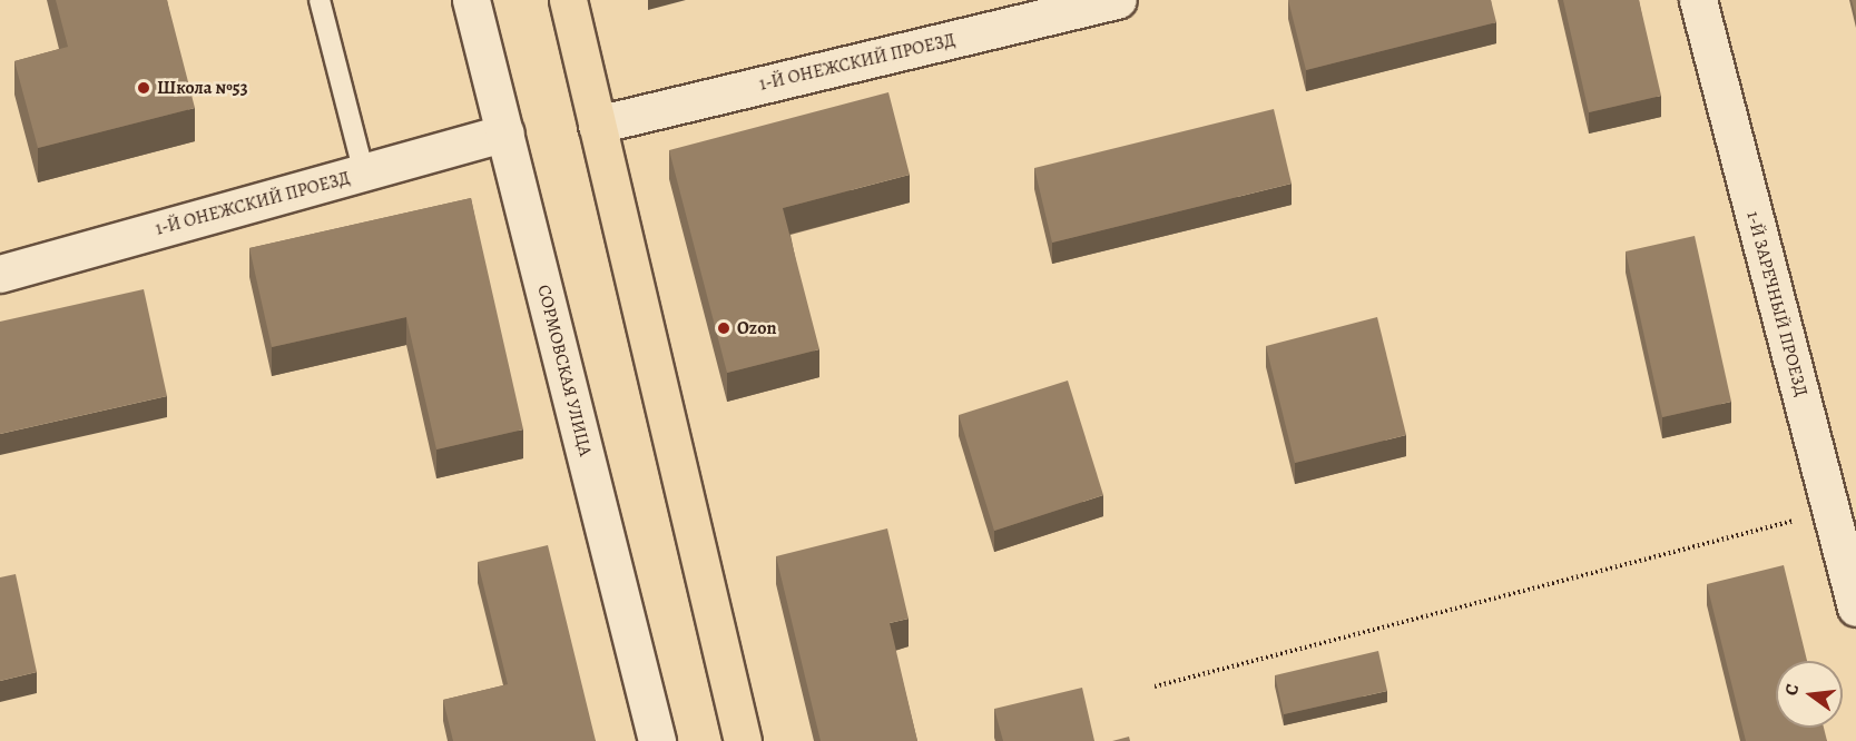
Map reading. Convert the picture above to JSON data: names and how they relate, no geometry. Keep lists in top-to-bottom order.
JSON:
{
  "streets": {
    "street": ["1-Й ОНЕЖСКИЙ ПРОЕЗД", "1-Й ЗАРЕЧНЫЙ ПРОЕЗД", "СОРМОВСКАЯ УЛИЦА"]
  },
  "crossings": [
    ["1-Й ОНЕЖСКИЙ ПРОЕЗД", "СОРМОВСКАЯ УЛИЦА"]
  ],
  "places": ["Школа №53", "Ozon"],
  "north": "left"
}
